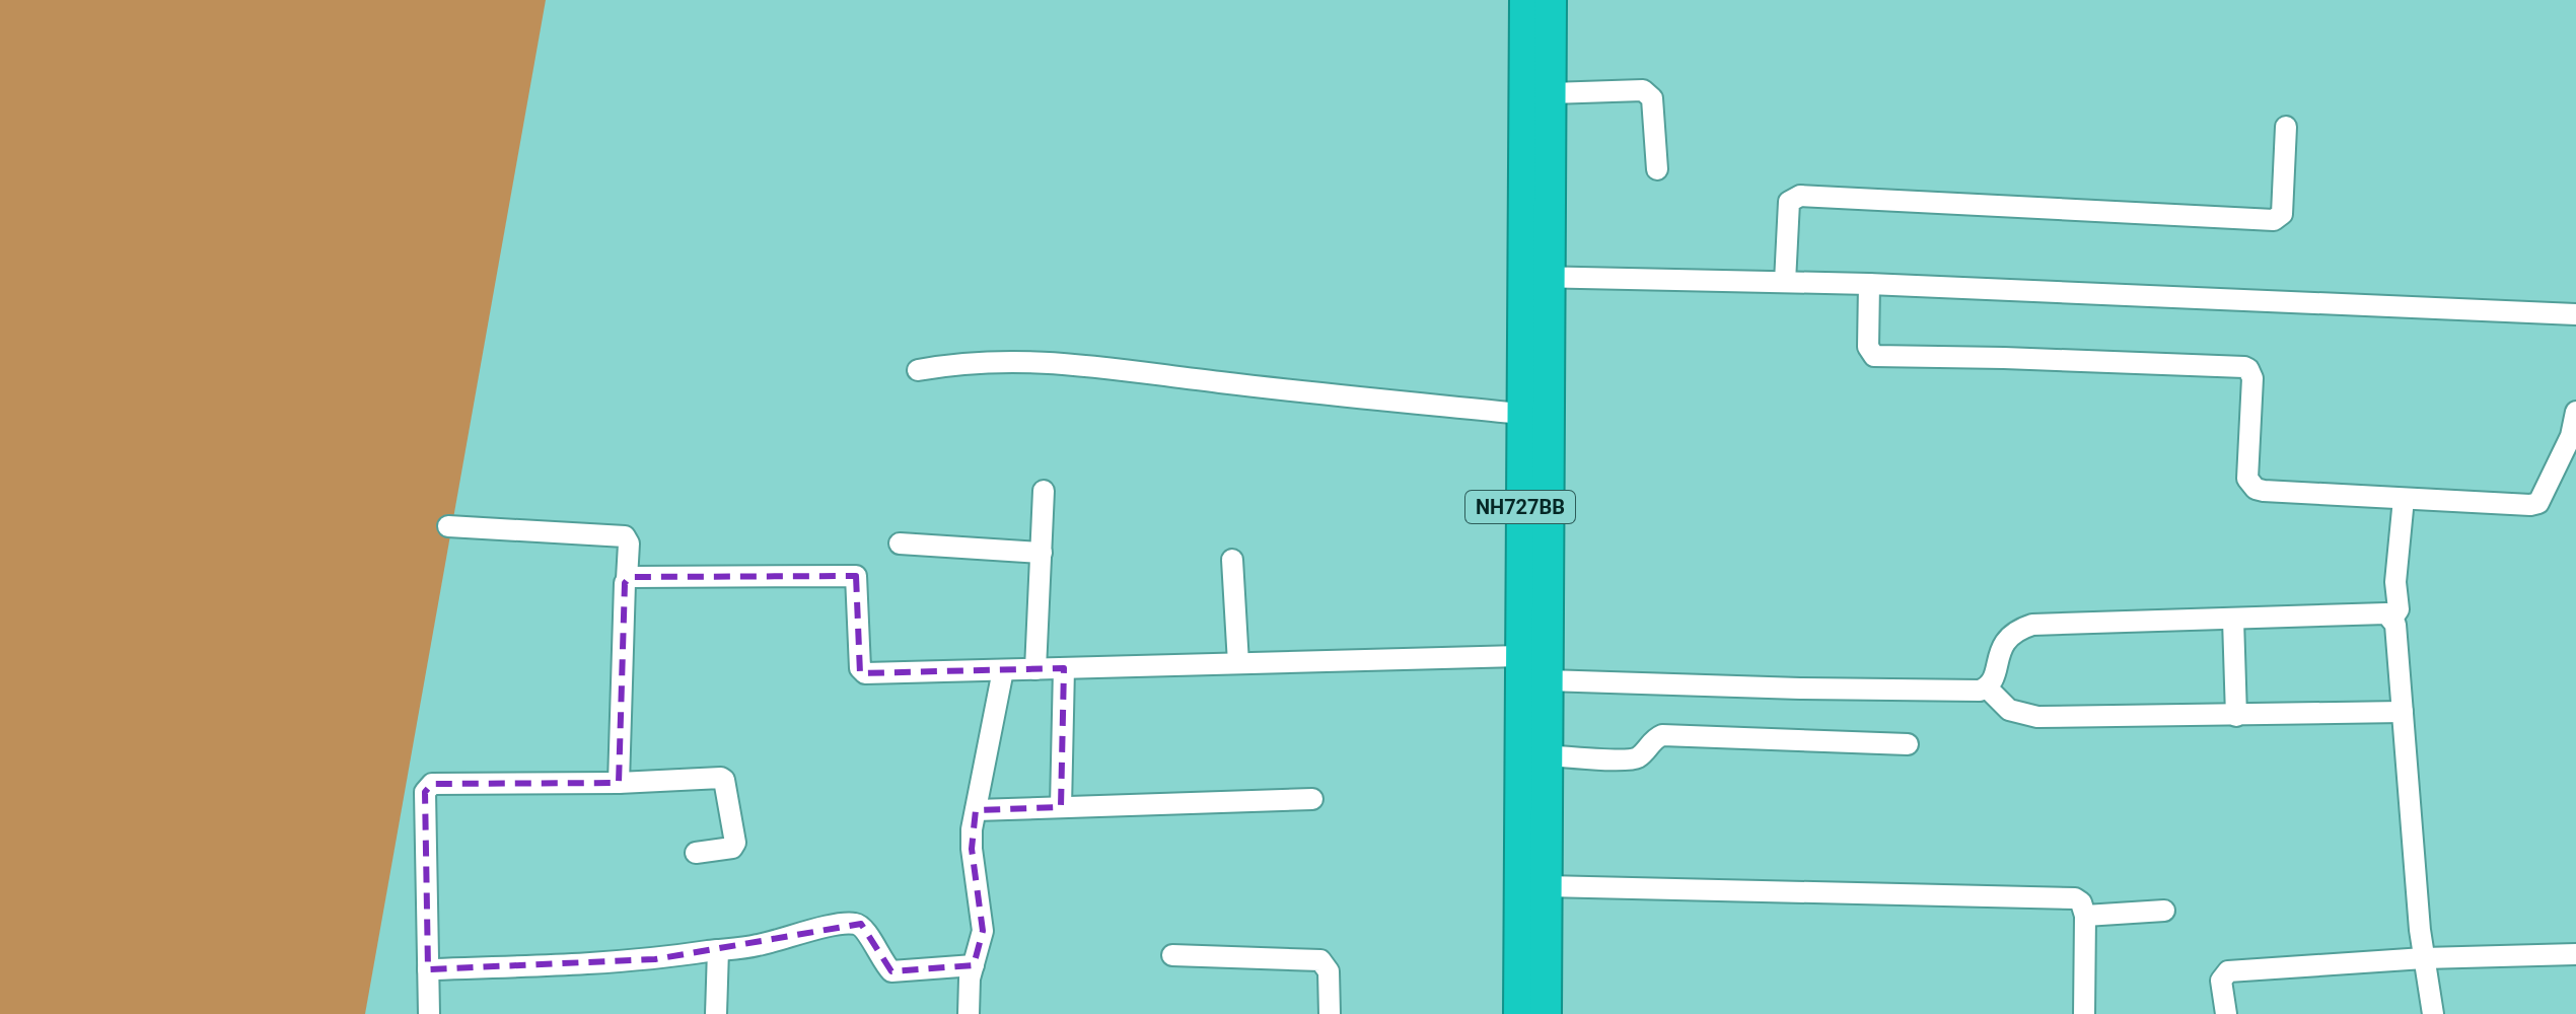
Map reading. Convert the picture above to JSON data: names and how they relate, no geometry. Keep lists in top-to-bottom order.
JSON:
{
  "streets": {
    "highway": ["NH727BB"]
  }
}
